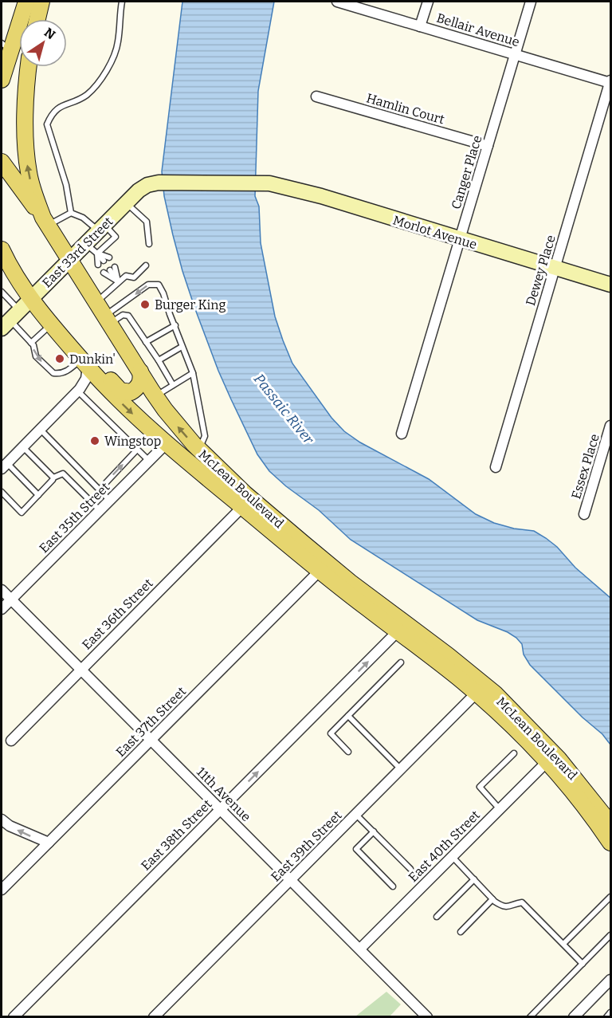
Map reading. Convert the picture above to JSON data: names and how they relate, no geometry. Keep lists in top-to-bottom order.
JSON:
{
  "streets": {
    "main road": ["Morlot Avenue", "East 33rd Street", "McLean Boulevard"],
    "street": [
      "Bellair Avenue",
      "Hamlin Court",
      "Canger Place",
      "Dewey Place",
      "Essex Place",
      "East 35th Street",
      "East 36th Street",
      "East 37th Street",
      "11th Avenue",
      "East 38th Street",
      "East 39th Street",
      "East 40th Street"
    ]
  },
  "crossings": [
    ["Bellair Avenue", "Canger Place"],
    ["Bellair Avenue", "Dewey Place"],
    ["Hamlin Court", "Canger Place"],
    ["Canger Place", "Morlot Avenue"],
    ["Morlot Avenue", "East 33rd Street"],
    ["Morlot Avenue", "Dewey Place"],
    ["East 33rd Street", "McLean Boulevard"],
    ["McLean Boulevard", "East 35th Street"],
    ["McLean Boulevard", "East 36th Street"],
    ["McLean Boulevard", "East 37th Street"],
    ["McLean Boulevard", "East 38th Street"],
    ["McLean Boulevard", "East 39th Street"],
    ["McLean Boulevard", "East 40th Street"],
    ["East 35th Street", "11th Avenue"],
    ["East 36th Street", "11th Avenue"],
    ["East 37th Street", "11th Avenue"],
    ["11th Avenue", "East 38th Street"],
    ["11th Avenue", "East 39th Street"],
    ["11th Avenue", "East 40th Street"]
  ],
  "one_way": ["East 38th Street"],
  "water": ["Passaic River"],
  "places": ["Burger King", "Dunkin'", "Wingstop"],
  "north": "top right"
}
